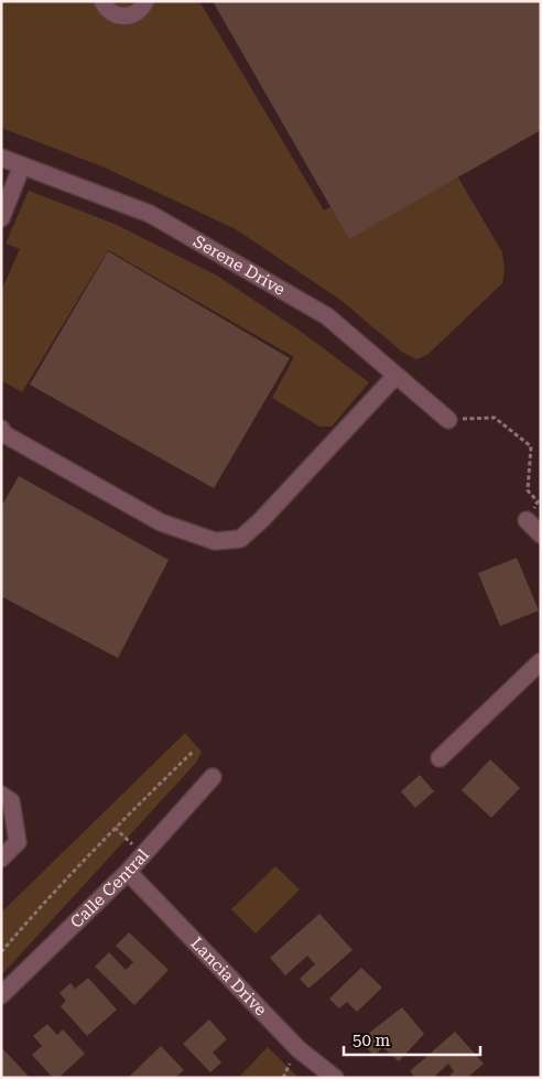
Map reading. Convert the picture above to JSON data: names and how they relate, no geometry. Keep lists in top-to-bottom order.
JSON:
{
  "streets": {
    "street": ["Serene Drive", "Calle Central", "Lancia Drive"]
  },
  "crossings": [
    ["Calle Central", "Lancia Drive"]
  ],
  "scale_bar": "50 m"
}
